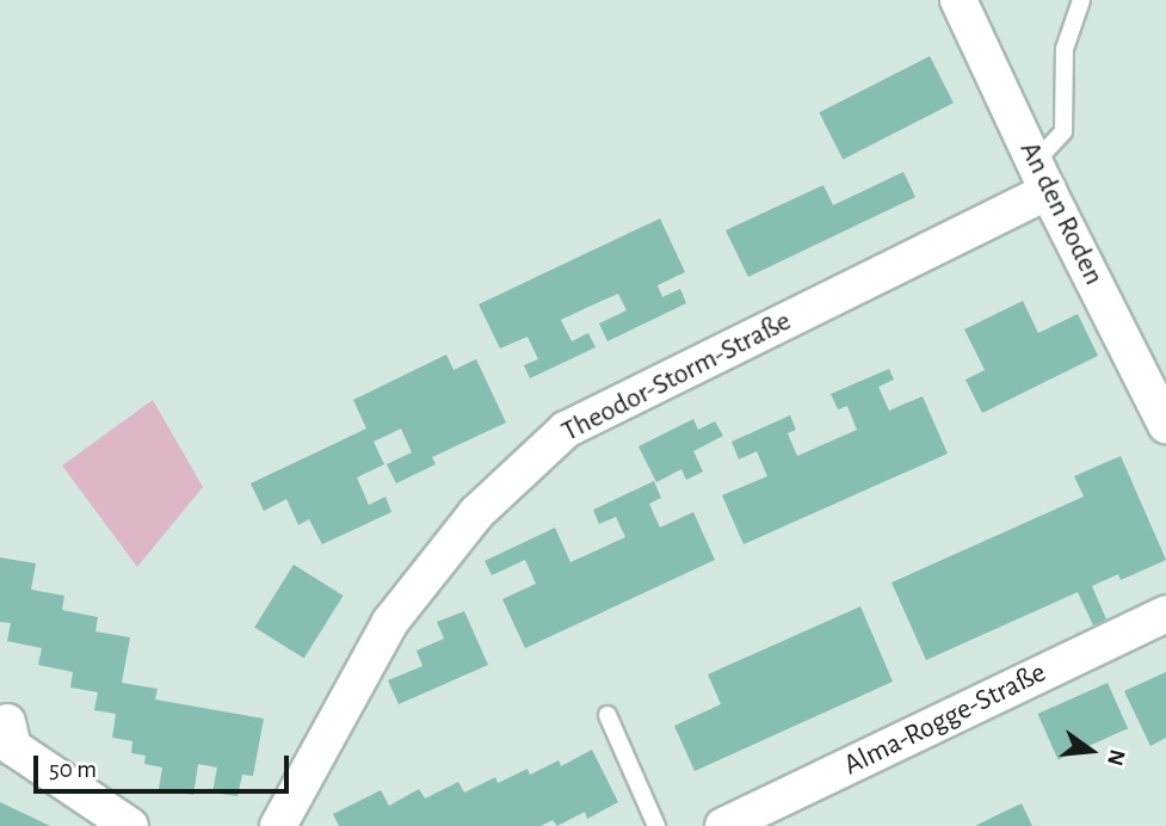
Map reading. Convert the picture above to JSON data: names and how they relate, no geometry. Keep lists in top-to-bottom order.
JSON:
{
  "streets": {
    "street": ["An den Roden", "Theodor-Storm-Straße", "Alma-Rogge-Straße"]
  },
  "crossings": [
    ["An den Roden", "Theodor-Storm-Straße"]
  ],
  "scale_bar": "50 m",
  "north": "right"
}
